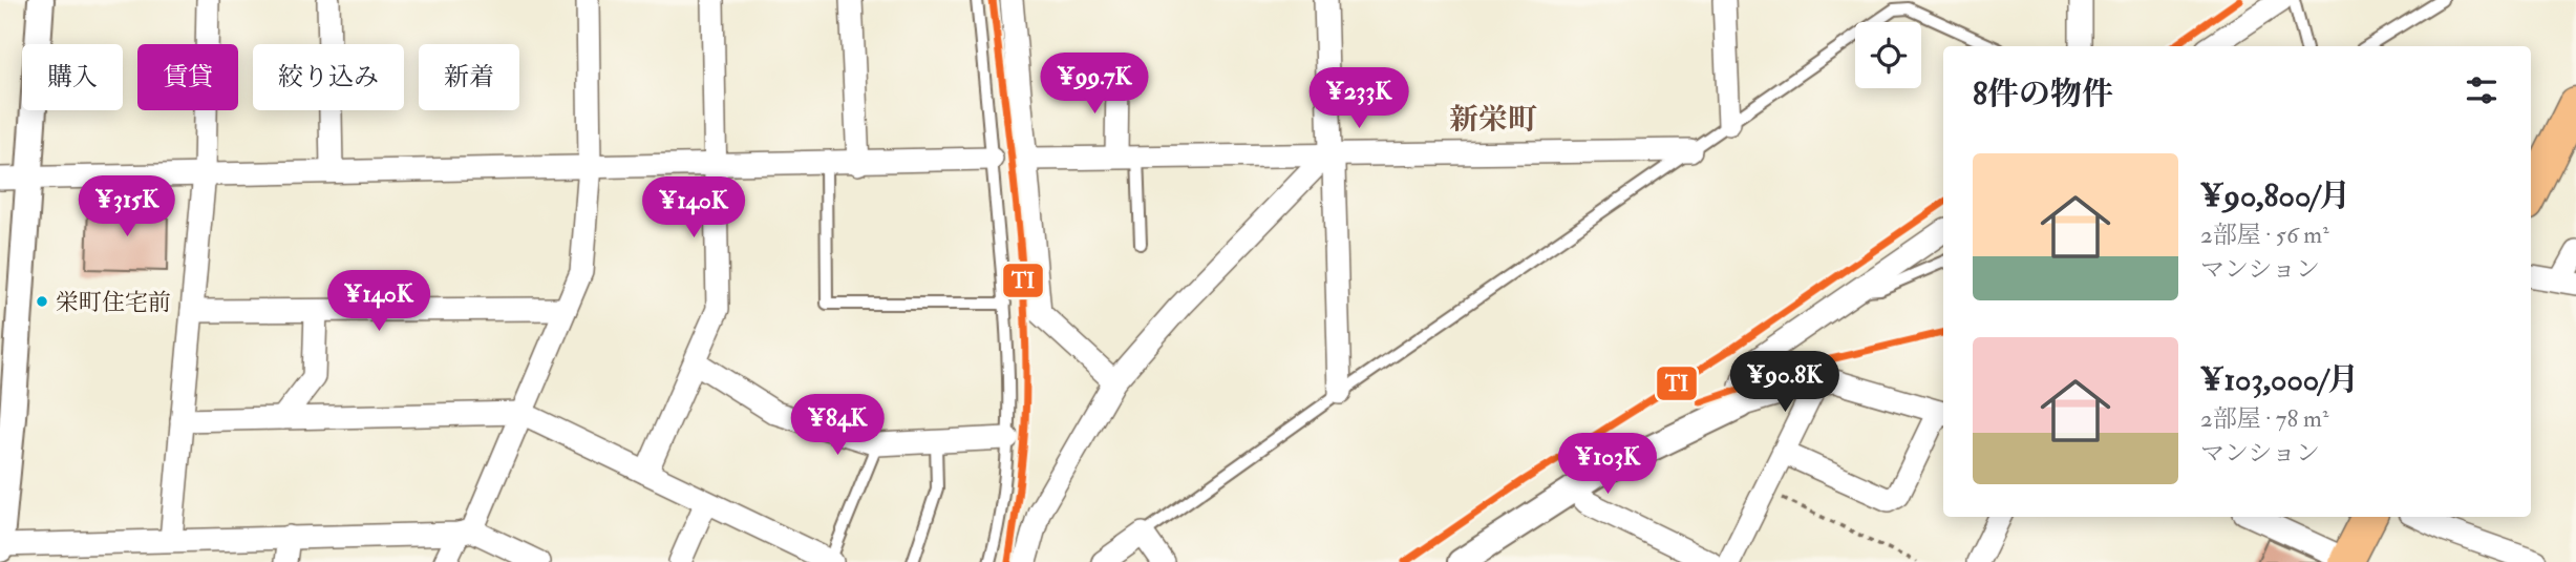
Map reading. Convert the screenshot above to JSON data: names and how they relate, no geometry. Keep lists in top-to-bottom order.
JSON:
{
  "districts": ["新栄町"],
  "places": ["栄町住宅前"],
  "lines": ["transit line TI"],
  "page": {
    "chip": [
      "購入",
      "賃貸",
      "絞り込み",
      "新着"
    ],
    "heading": "8件の物件",
    "price": [
      "¥99.7K",
      "¥233K",
      "¥315K",
      "¥140K",
      "¥140K",
      "¥90.8K",
      "¥84K",
      "¥103K"
    ],
    "list": [
      {
        "name": "¥90,800/月",
        "note": "2部屋 · 56 m² · マンション"
      },
      {
        "name": "¥103,000/月",
        "note": "2部屋 · 78 m² · マンション"
      }
    ]
  }
}
